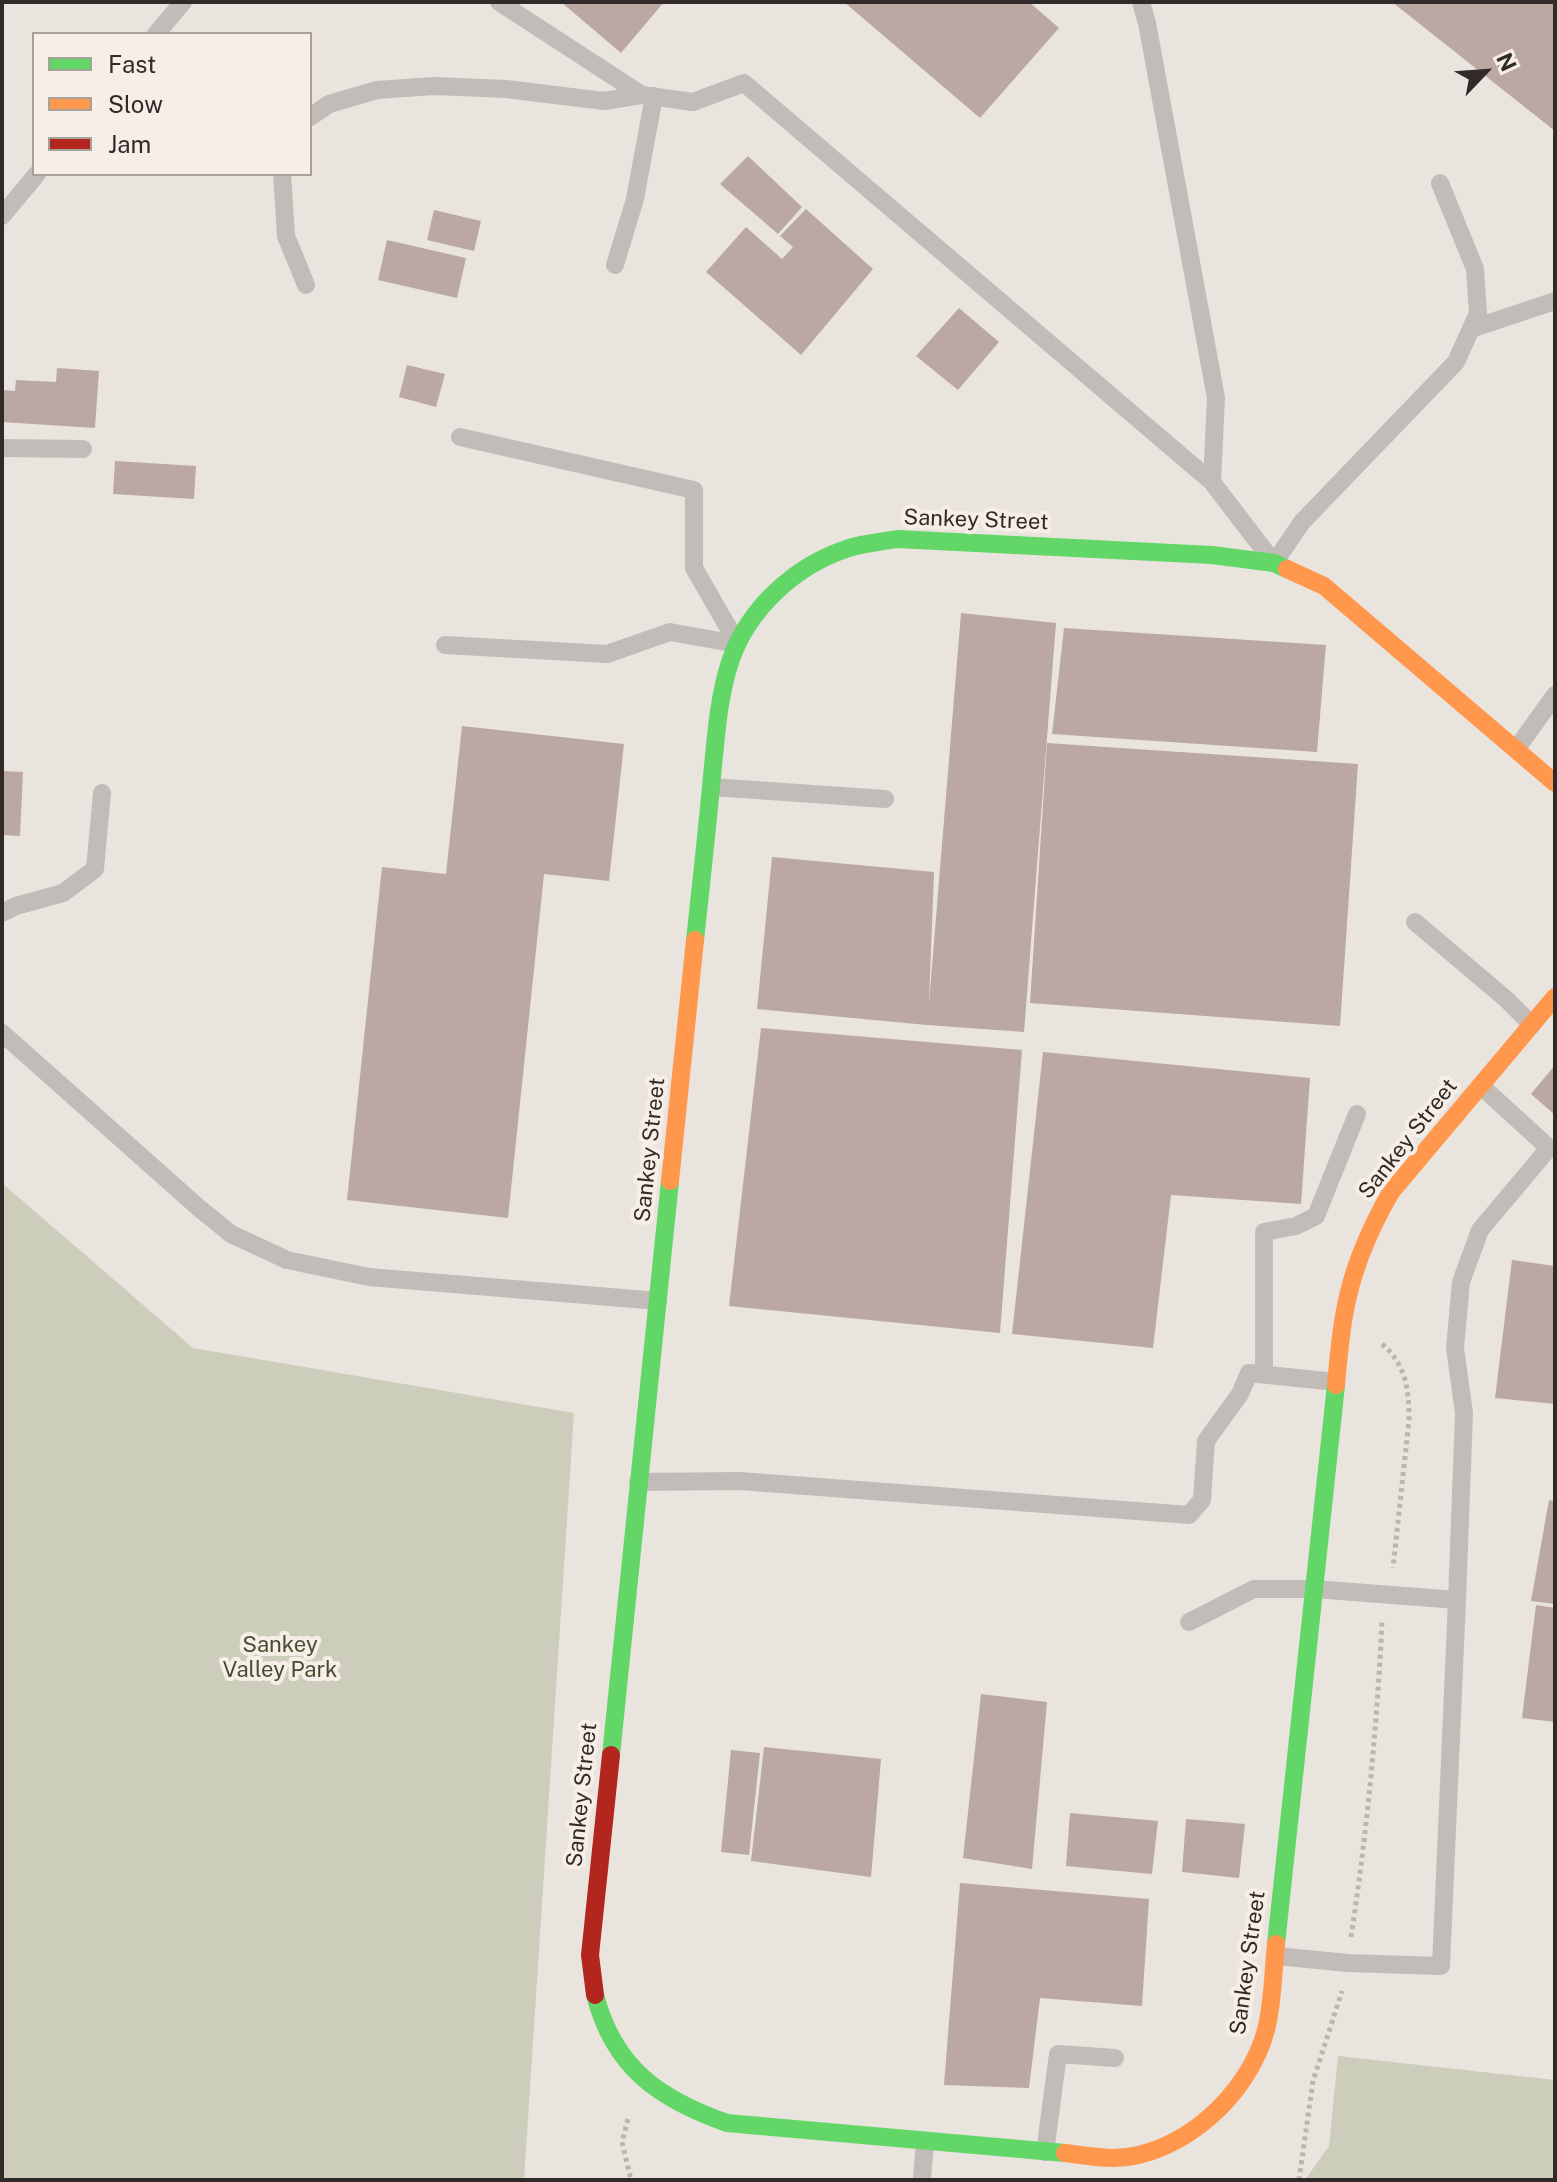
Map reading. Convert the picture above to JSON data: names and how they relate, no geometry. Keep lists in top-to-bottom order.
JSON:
{
  "streets": {
    "street": ["Sankey Street"]
  },
  "parks": ["Sankey Valley Park"],
  "legend": ["Fast", "Slow", "Jam"],
  "north": "top right"
}
